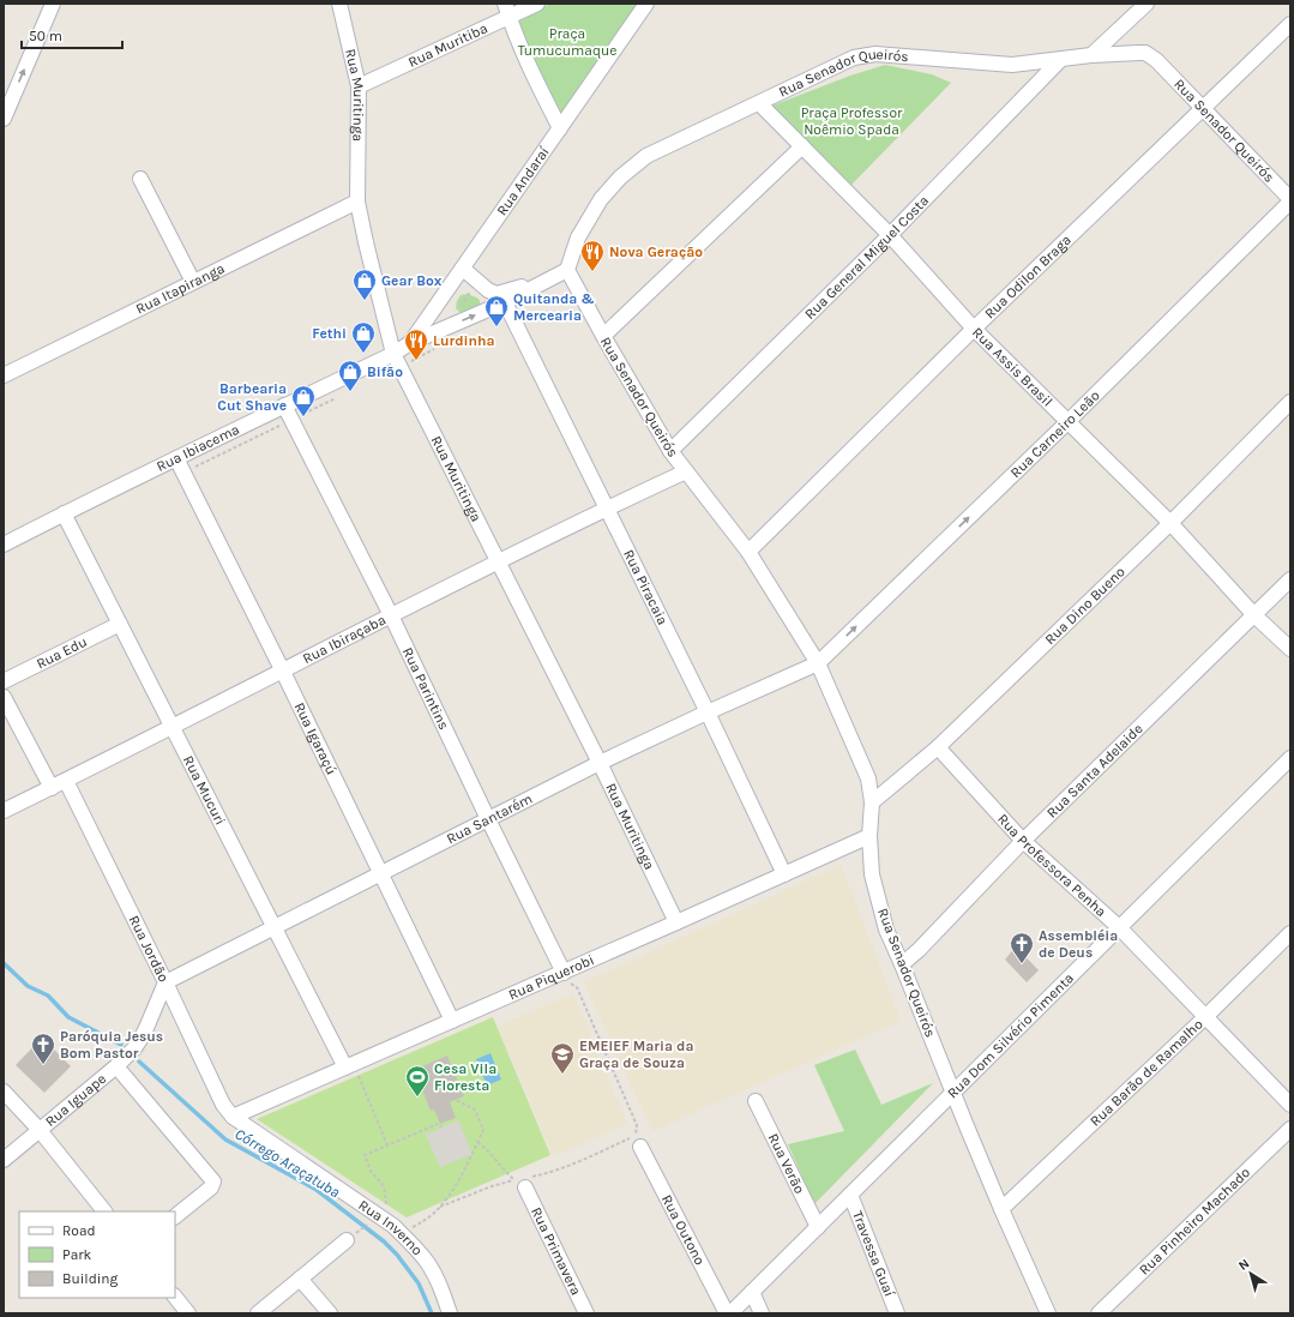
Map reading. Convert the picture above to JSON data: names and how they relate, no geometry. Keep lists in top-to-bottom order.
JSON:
{
  "streets": {
    "street": [
      "Rua Muritiba",
      "Rua Senador Queirós",
      "Rua Muritinga",
      "Rua Andaraí",
      "Rua General Miguel Costa",
      "Rua Odilon Braga",
      "Rua Itapiranga",
      "Rua Assis Brasil",
      "Rua Carneiro Leão",
      "Rua Ibiacema",
      "Rua Piracaia",
      "Rua Dino Bueno",
      "Rua Ibiraçaba",
      "Rua Edu",
      "Rua Parintins",
      "Rua Igaraçú",
      "Rua Santa Adelaide",
      "Rua Mucuri",
      "Rua Santarém",
      "Rua Professora Penha",
      "Rua Jordão",
      "Rua Piquerobi",
      "Rua Dom Silvério Pimenta",
      "Rua Barão de Ramalho",
      "Rua Iguape",
      "Rua Verão",
      "Rua Pinheiro Machado",
      "Rua Inverno",
      "Rua Outono",
      "Rua Primavera",
      "Travessa Guaí"
    ]
  },
  "crossings": [
    ["Rua Muritiba", "Rua Muritinga"],
    ["Rua Senador Queirós", "Rua General Miguel Costa"],
    ["Rua Senador Queirós", "Rua Odilon Braga"],
    ["Rua Senador Queirós", "Rua Assis Brasil"],
    ["Rua Senador Queirós", "Rua Carneiro Leão"],
    ["Rua Senador Queirós", "Rua Dino Bueno"],
    ["Rua Senador Queirós", "Rua Ibiraçaba"],
    ["Rua Senador Queirós", "Rua Santa Adelaide"],
    ["Rua Senador Queirós", "Rua Santarém"],
    ["Rua Senador Queirós", "Rua Piquerobi"],
    ["Rua Senador Queirós", "Rua Dom Silvério Pimenta"],
    ["Rua Senador Queirós", "Rua Barão de Ramalho"],
    ["Rua Muritinga", "Rua Andaraí"],
    ["Rua Muritinga", "Rua Itapiranga"],
    ["Rua Muritinga", "Rua Ibiacema"],
    ["Rua Muritinga", "Rua Ibiraçaba"],
    ["Rua Muritinga", "Rua Santarém"],
    ["Rua Muritinga", "Rua Piquerobi"],
    ["Rua Andaraí", "Rua Ibiacema"],
    ["Rua General Miguel Costa", "Rua Assis Brasil"],
    ["Rua Odilon Braga", "Rua Assis Brasil"],
    ["Rua Assis Brasil", "Rua Carneiro Leão"],
    ["Rua Assis Brasil", "Rua Dino Bueno"],
    ["Rua Assis Brasil", "Rua Santa Adelaide"],
    ["Rua Carneiro Leão", "Rua Santarém"],
    ["Rua Ibiacema", "Rua Parintins"],
    ["Rua Ibiacema", "Rua Igaraçú"],
    ["Rua Ibiacema", "Rua Mucuri"],
    ["Rua Piracaia", "Rua Ibiraçaba"],
    ["Rua Piracaia", "Rua Santarém"],
    ["Rua Piracaia", "Rua Piquerobi"],
    ["Rua Dino Bueno", "Rua Professora Penha"],
    ["Rua Ibiraçaba", "Rua Parintins"],
    ["Rua Ibiraçaba", "Rua Igaraçú"],
    ["Rua Ibiraçaba", "Rua Mucuri"],
    ["Rua Ibiraçaba", "Rua Jordão"],
    ["Rua Edu", "Rua Mucuri"],
    ["Rua Parintins", "Rua Santarém"],
    ["Rua Parintins", "Rua Piquerobi"],
    ["Rua Igaraçú", "Rua Santarém"],
    ["Rua Igaraçú", "Rua Piquerobi"],
    ["Rua Santa Adelaide", "Rua Professora Penha"],
    ["Rua Mucuri", "Rua Santarém"],
    ["Rua Mucuri", "Rua Piquerobi"],
    ["Rua Santarém", "Rua Jordão"],
    ["Rua Santarém", "Rua Iguape"],
    ["Rua Professora Penha", "Rua Dom Silvério Pimenta"],
    ["Rua Professora Penha", "Rua Barão de Ramalho"],
    ["Rua Jordão", "Rua Piquerobi"],
    ["Rua Jordão", "Rua Iguape"],
    ["Rua Jordão", "Rua Inverno"],
    ["Rua Piquerobi", "Rua Inverno"],
    ["Rua Dom Silvério Pimenta", "Rua Verão"],
    ["Rua Dom Silvério Pimenta", "Travessa Guaí"]
  ],
  "one_way": ["Rua Carneiro Leão"],
  "water": ["Córrego Araçatuba"],
  "parks": ["Praça Tumucumaque", "Praça Professor Noêmio Spada"],
  "places": {
    "restaurant": ["Nova Geração", "Lurdinha"],
    "shop": [
      "Gear Box",
      "Quitanda & Mercearia",
      "Fethi",
      "Bifão",
      "Barbearia Cut Shave"
    ],
    "church": ["Assembléia de Deus", "Paróquia Jesus Bom Pastor"],
    "school or university": ["EMEIEF Maria da Graça de Souza"],
    "sports": ["Cesa Vila Floresta"]
  },
  "legend": ["Road", "Park", "Building"],
  "scale_bar": "50 m",
  "north": "top left"
}
